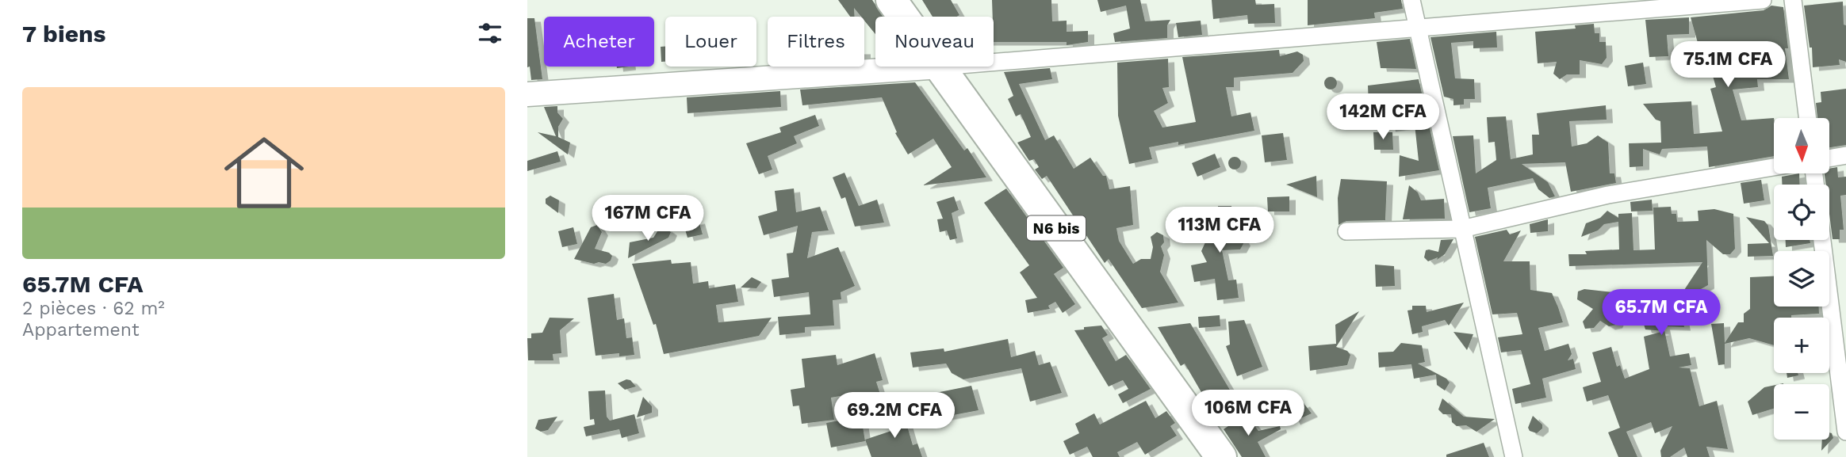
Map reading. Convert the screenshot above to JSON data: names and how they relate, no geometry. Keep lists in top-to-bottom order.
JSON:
{
  "streets": {
    "highway": ["N6 bis"]
  },
  "north": "bottom",
  "page": {
    "heading": "7 biens",
    "chip": [
      "Acheter",
      "Louer",
      "Filtres",
      "Nouveau"
    ],
    "price": [
      "75.1M CFA",
      "142M CFA",
      "167M CFA",
      "113M CFA",
      "65.7M CFA",
      "106M CFA",
      "69.2M CFA"
    ],
    "list": [
      {
        "name": "65.7M CFA",
        "note": "2 pièces · 62 m² · Appartement"
      }
    ],
    "map_buttons": ["+", "−"]
  }
}
